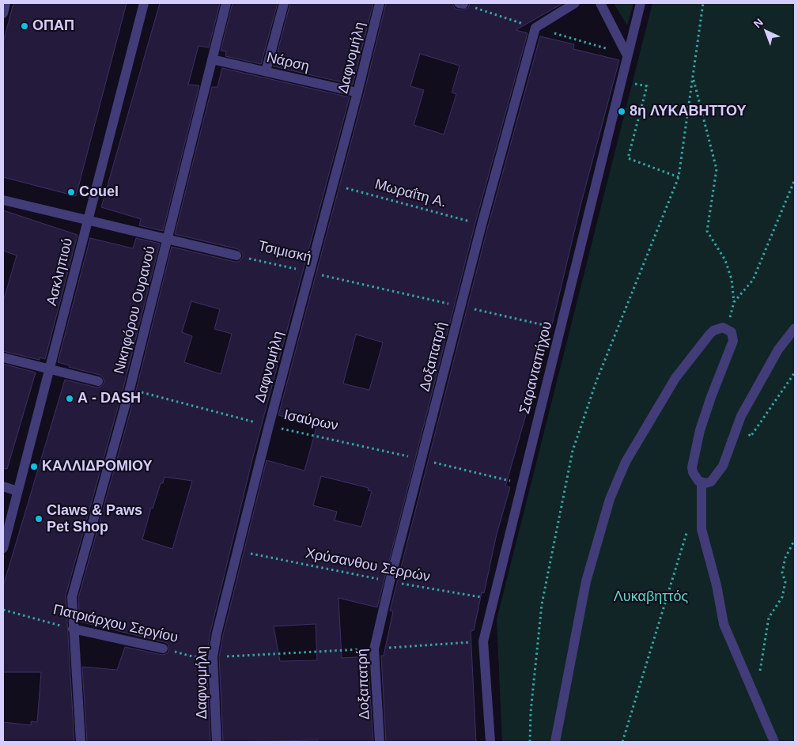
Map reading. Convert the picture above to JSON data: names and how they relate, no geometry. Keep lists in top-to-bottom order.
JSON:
{
  "streets": {
    "street": [
      "Δαφνομήλη",
      "Νάρση",
      "Τσιμισκή",
      "Ασκληπιού",
      "Νικηφόρου Ουρανού",
      "Δοξαπατρή",
      "Σαρανταπήχου",
      "Πατριάρχου Σεργίου"
    ],
    "path": ["Μωραΐτη Α.", "Ισαύρων", "Χρύσανθου Σερρών"]
  },
  "crossings": [
    ["Δαφνομήλη", "Νάρση"],
    ["Δαφνομήλη", "Μωραΐτη Α."],
    ["Δαφνομήλη", "Τσιμισκή"],
    ["Δαφνομήλη", "Ισαύρων"],
    ["Δαφνομήλη", "Χρύσανθου Σερρών"],
    ["Δαφνομήλη", "Πατριάρχου Σεργίου"],
    ["Νάρση", "Νικηφόρου Ουρανού"],
    ["Μωραΐτη Α.", "Δοξαπατρή"],
    ["Τσιμισκή", "Ασκληπιού"],
    ["Τσιμισκή", "Νικηφόρου Ουρανού"],
    ["Τσιμισκή", "Δοξαπατρή"],
    ["Τσιμισκή", "Σαρανταπήχου"],
    ["Νικηφόρου Ουρανού", "Ισαύρων"],
    ["Νικηφόρου Ουρανού", "Πατριάρχου Σεργίου"],
    ["Δοξαπατρή", "Ισαύρων"],
    ["Δοξαπατρή", "Χρύσανθου Σερρών"],
    ["Δοξαπατρή", "Πατριάρχου Σεργίου"],
    ["Σαρανταπήχου", "Ισαύρων"],
    ["Σαρανταπήχου", "Χρύσανθου Σερρών"],
    ["Σαρανταπήχου", "Πατριάρχου Σεργίου"]
  ],
  "parks": ["Λυκαβηττός"],
  "places": [
    "ΟΠΑΠ",
    "8η ΛΥΚΑΒΗΤΤΟΥ",
    "Couel",
    "A - DASH",
    "ΚΑΛΛΙΔΡΟΜΙΟΥ",
    "Claws & Paws Pet Shop"
  ],
  "north": "top left"
}
